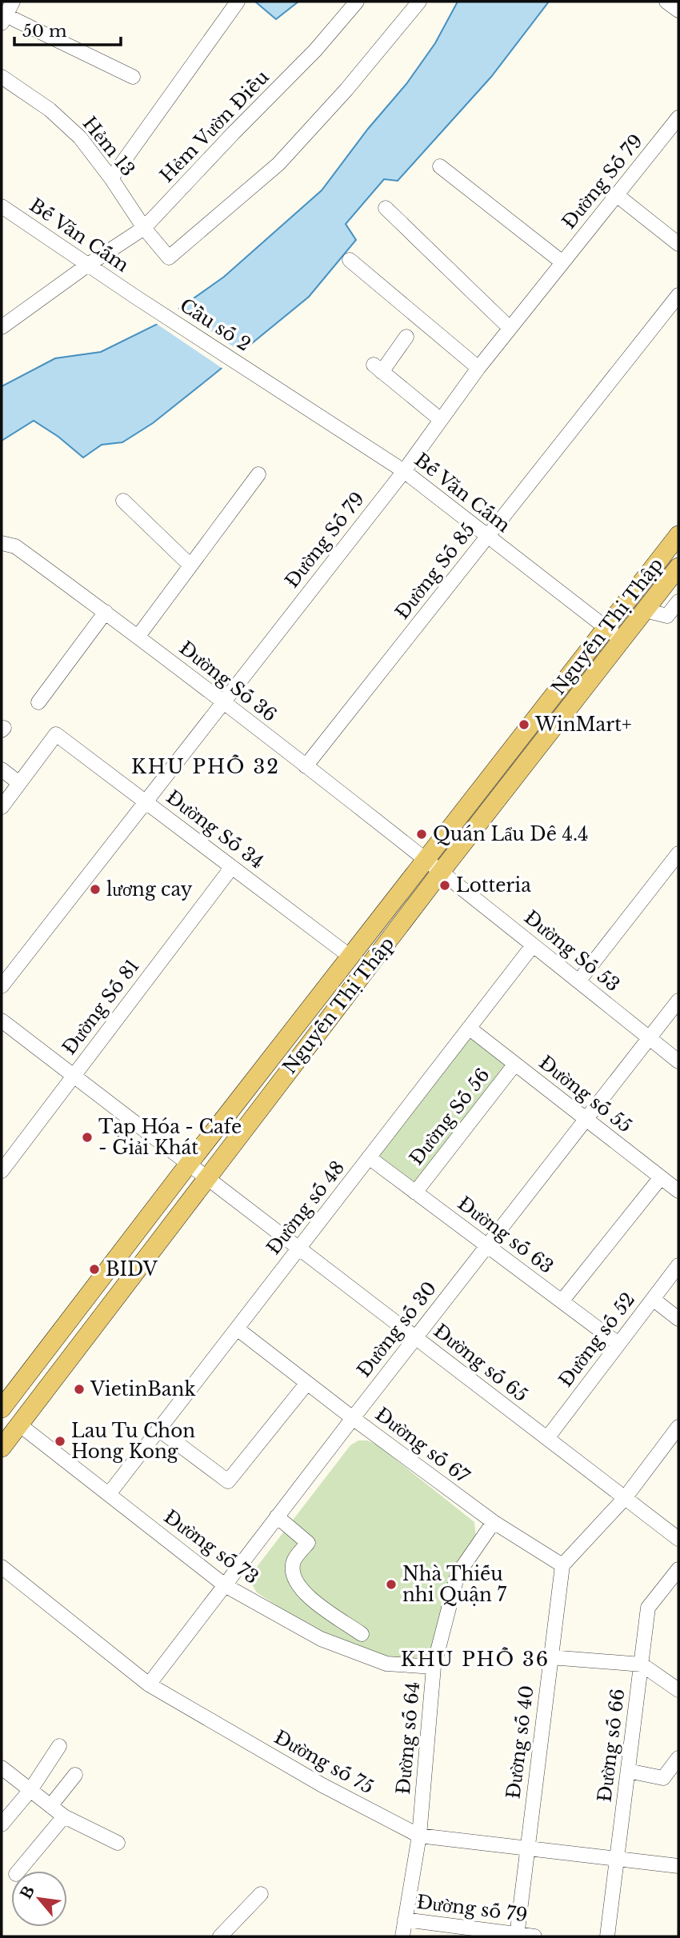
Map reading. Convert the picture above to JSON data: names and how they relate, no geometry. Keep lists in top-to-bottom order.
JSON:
{
  "streets": {
    "main road": ["Nguyễn Thị Thập"],
    "street": [
      "Hẻm Vườn Điều",
      "Hẻm 13",
      "Đường Số 79",
      "Bế Văn Cấm",
      "Cầu số 2",
      "Đường Số 85",
      "Đường Số 36",
      "Đường Số 34",
      "Đường Số 53",
      "Đường Số 81",
      "Đường số 55",
      "Đường Số 56",
      "Đường số 48",
      "Đường số 63",
      "Đường số 30",
      "Đường số 52",
      "Đường số 65",
      "Đường số 67",
      "Đường số 73",
      "Đường số 64",
      "Đường số 40",
      "Đường số 66",
      "Đường số 75",
      "Đường số 79"
    ]
  },
  "crossings": [
    ["Hẻm Vườn Điều", "Hẻm 13"],
    ["Hẻm Vườn Điều", "Bế Văn Cấm"],
    ["Đường Số 79", "Bế Văn Cấm"],
    ["Đường Số 79", "Đường Số 36"],
    ["Đường Số 79", "Đường Số 34"],
    ["Bế Văn Cấm", "Cầu số 2"],
    ["Bế Văn Cấm", "Đường Số 85"],
    ["Bế Văn Cấm", "Nguyễn Thị Thập"],
    ["Đường Số 85", "Đường Số 36"],
    ["Nguyễn Thị Thập", "Đường Số 36"],
    ["Nguyễn Thị Thập", "Đường Số 34"],
    ["Nguyễn Thị Thập", "Đường Số 53"],
    ["Nguyễn Thị Thập", "Đường số 65"],
    ["Nguyễn Thị Thập", "Đường số 73"],
    ["Đường Số 36", "Đường Số 53"],
    ["Đường Số 34", "Đường Số 81"],
    ["Đường Số 53", "Đường số 48"],
    ["Đường Số 53", "Đường số 30"],
    ["Đường Số 81", "Đường số 65"],
    ["Đường số 55", "Đường Số 56"],
    ["Đường số 55", "Đường số 48"],
    ["Đường số 55", "Đường số 30"],
    ["Đường Số 56", "Đường số 63"],
    ["Đường số 48", "Đường số 63"],
    ["Đường số 48", "Đường số 65"],
    ["Đường số 48", "Đường số 67"],
    ["Đường số 48", "Đường số 73"],
    ["Đường số 63", "Đường số 30"],
    ["Đường số 63", "Đường số 52"],
    ["Đường số 30", "Đường số 65"],
    ["Đường số 30", "Đường số 67"],
    ["Đường số 30", "Đường số 73"],
    ["Đường số 30", "Đường số 75"],
    ["Đường số 52", "Đường số 65"],
    ["Đường số 67", "Đường số 64"],
    ["Đường số 67", "Đường số 40"],
    ["Đường số 73", "Đường số 64"],
    ["Đường số 64", "Đường số 75"],
    ["Đường số 64", "Đường số 79"],
    ["Đường số 40", "Đường số 75"],
    ["Đường số 40", "Đường số 79"],
    ["Đường số 66", "Đường số 75"]
  ],
  "districts": ["KHU PHỐ 32", "KHU PHỐ 36"],
  "places": [
    "WinMart+",
    "Quán Lẩu Dê 4.4",
    "Lotteria",
    "lương cay",
    "Tạp Hóa - Cafe - Giải Khát",
    "BIDV",
    "VietinBank",
    "Lau Tu Chon Hong Kong",
    "Nhà Thiếu nhi Quận 7"
  ],
  "scale_bar": "50 m",
  "north": "top left"
}
